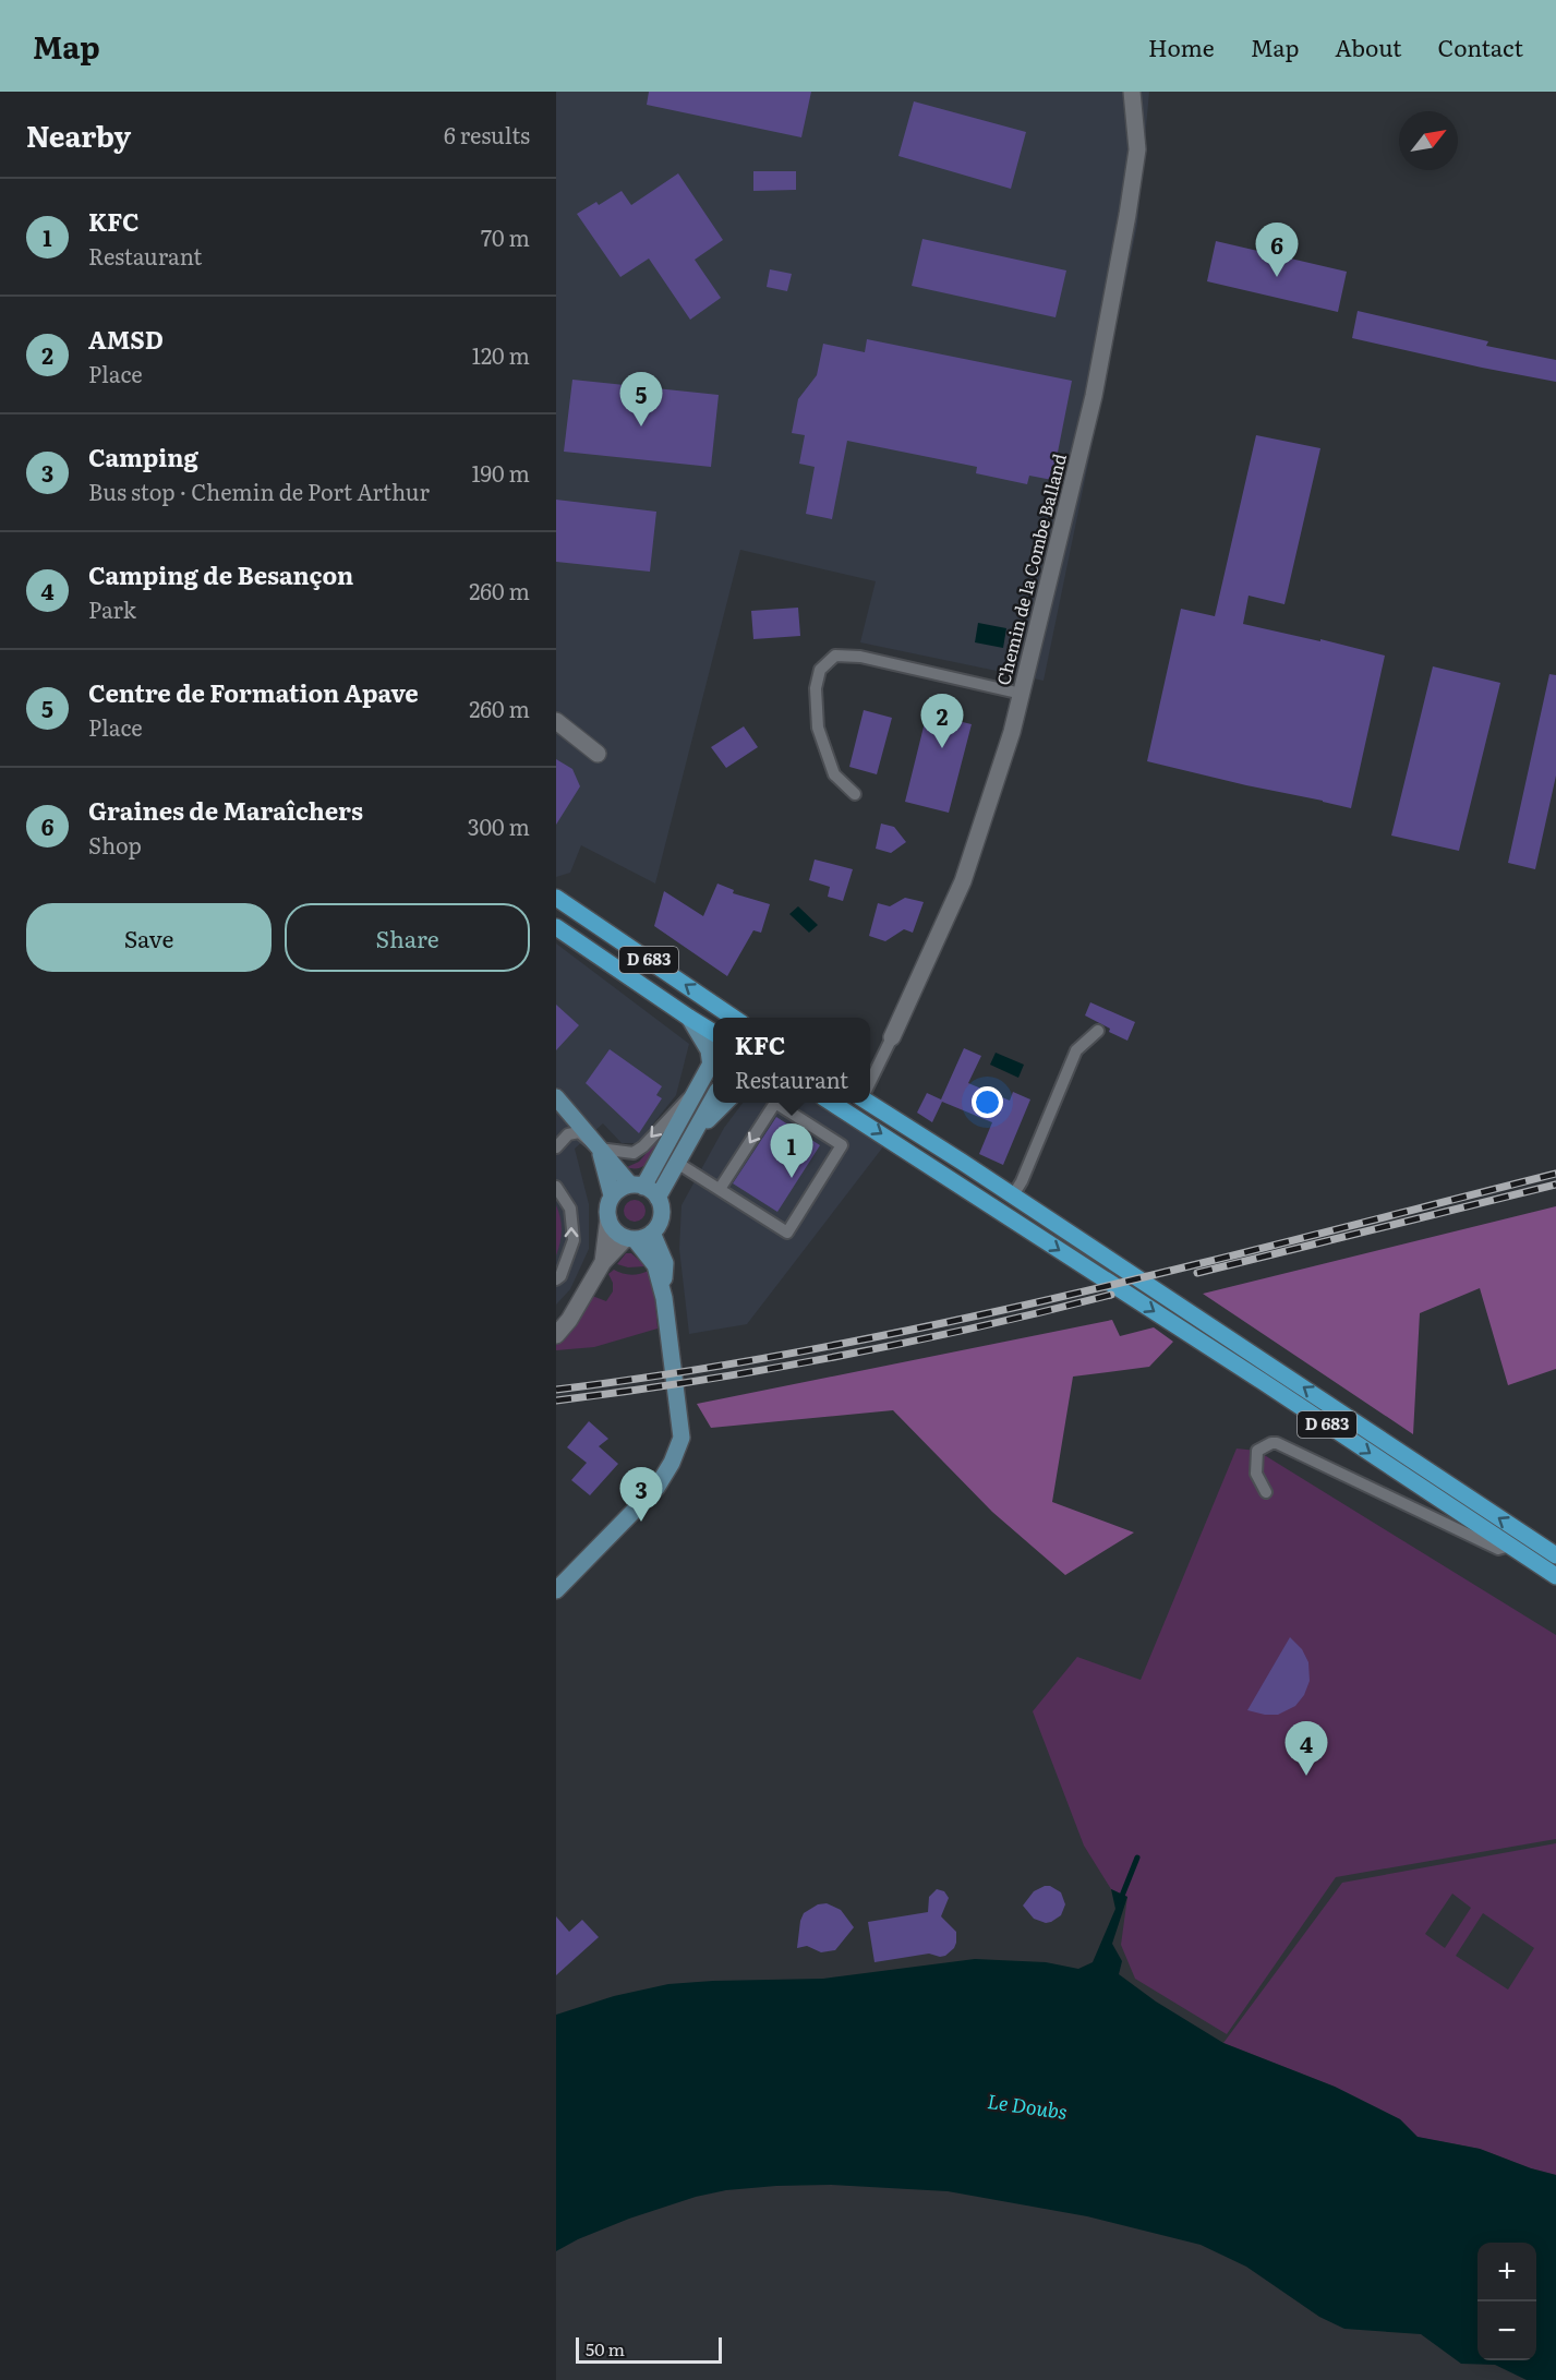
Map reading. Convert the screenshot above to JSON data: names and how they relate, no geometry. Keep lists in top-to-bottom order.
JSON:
{
  "streets": {
    "main road": ["D 683"],
    "street": ["Chemin de la Combe Balland"]
  },
  "water": ["Le Doubs"],
  "scale_bar": "50 m",
  "north": "top right",
  "page": {
    "header": "Map",
    "nav": [
      "Home",
      "Map",
      "About",
      "Contact"
    ],
    "heading": ["Nearby", "6 results"],
    "list": [
      {
        "mark": "1",
        "name": "KFC",
        "note": "Restaurant",
        "value": "70 m"
      },
      {
        "mark": "2",
        "name": "AMSD",
        "note": "Place",
        "value": "120 m"
      },
      {
        "mark": "3",
        "name": "Camping",
        "note": "Bus stop · Chemin de Port Arthur",
        "value": "190 m"
      },
      {
        "mark": "4",
        "name": "Camping de Besançon",
        "note": "Park",
        "value": "260 m"
      },
      {
        "mark": "5",
        "name": "Centre de Formation Apave",
        "note": "Place",
        "value": "260 m"
      },
      {
        "mark": "6",
        "name": "Graines de Maraîchers",
        "note": "Shop",
        "value": "300 m"
      }
    ],
    "pins": [
      "6",
      "5",
      "2",
      "1",
      "3",
      "4"
    ],
    "buttons": ["Save", "Share"],
    "popup": ["KFC", "Restaurant"],
    "map_buttons": ["+", "−"],
    "scale": "50 m"
  }
}
